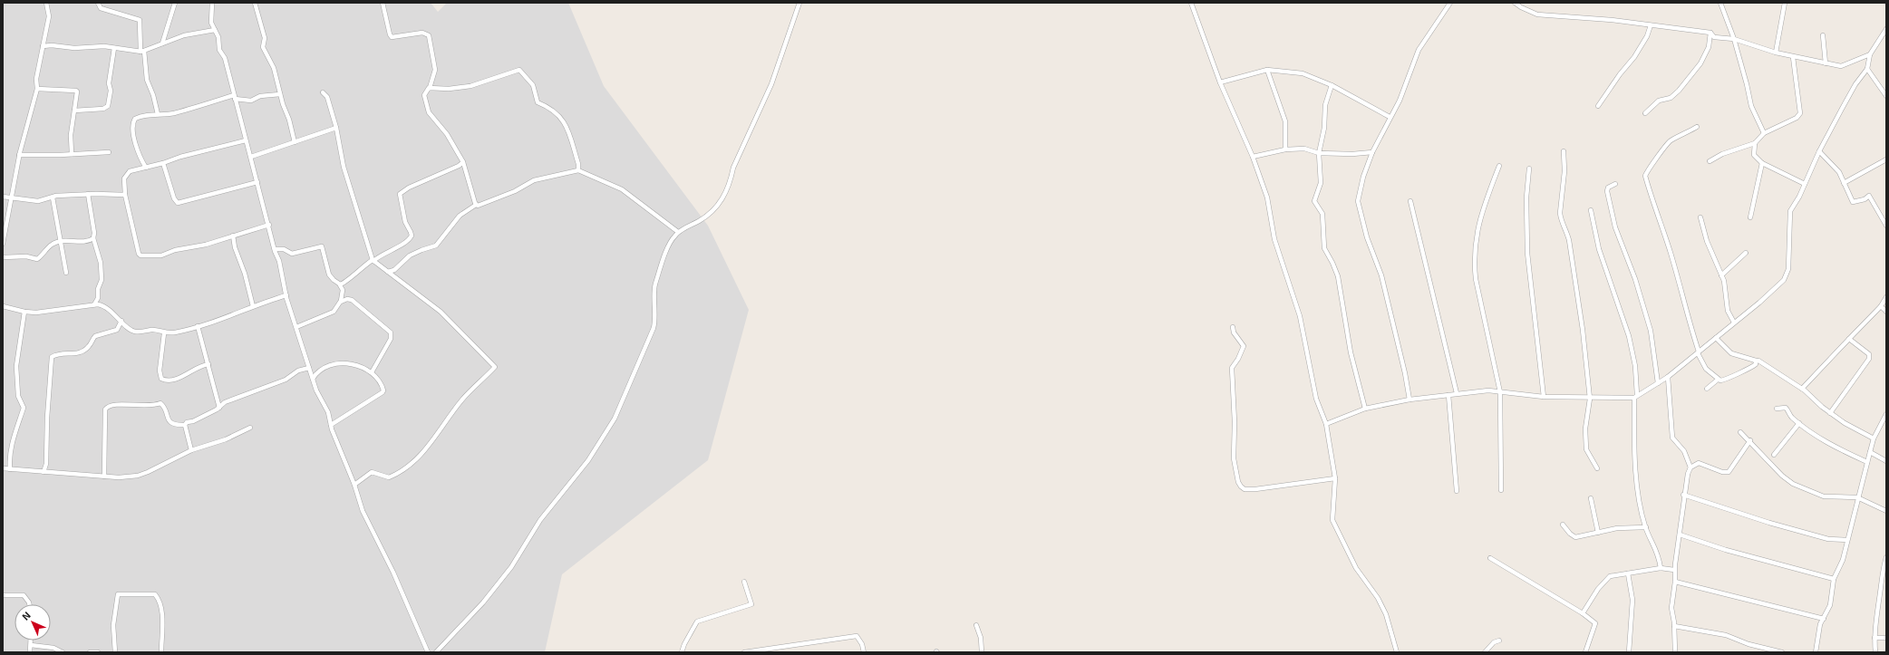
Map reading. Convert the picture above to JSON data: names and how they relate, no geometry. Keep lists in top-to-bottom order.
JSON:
{
  "north": "top left"
}
